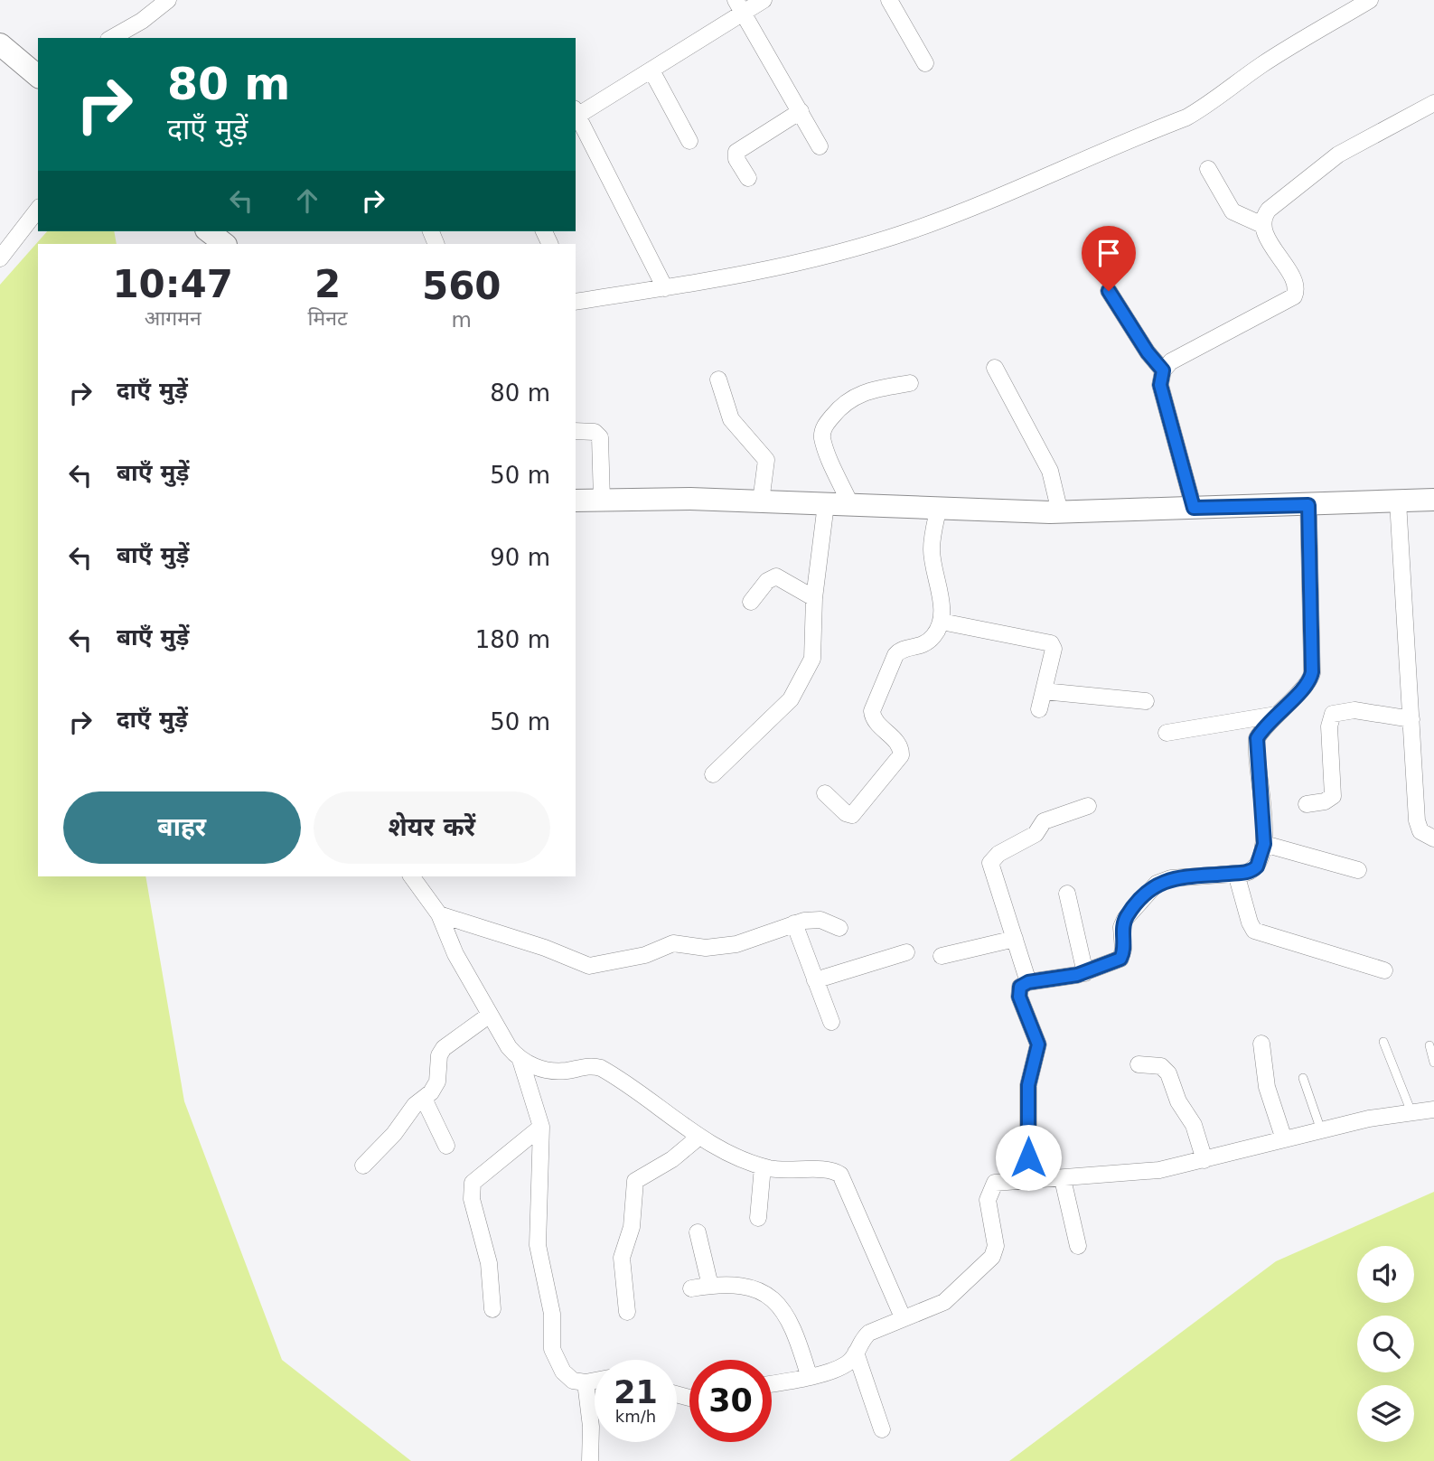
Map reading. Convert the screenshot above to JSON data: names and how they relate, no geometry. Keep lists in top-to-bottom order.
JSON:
{
  "page": {
    "turn": ["80 m", "दाएँ मुड़ें"],
    "eta": [
      "10:47",
      "आगमन",
      "2",
      "मिनट",
      "560",
      "m"
    ],
    "list": [
      {
        "name": "दाएँ मुड़ें",
        "value": "80 m"
      },
      {
        "name": "बाएँ मुड़ें",
        "value": "50 m"
      },
      {
        "name": "बाएँ मुड़ें",
        "value": "90 m"
      },
      {
        "name": "बाएँ मुड़ें",
        "value": "180 m"
      },
      {
        "name": "दाएँ मुड़ें",
        "value": "50 m"
      }
    ],
    "buttons": ["बाहर", "शेयर करें"],
    "speed": "21 km/h",
    "limit": "30"
  }
}
